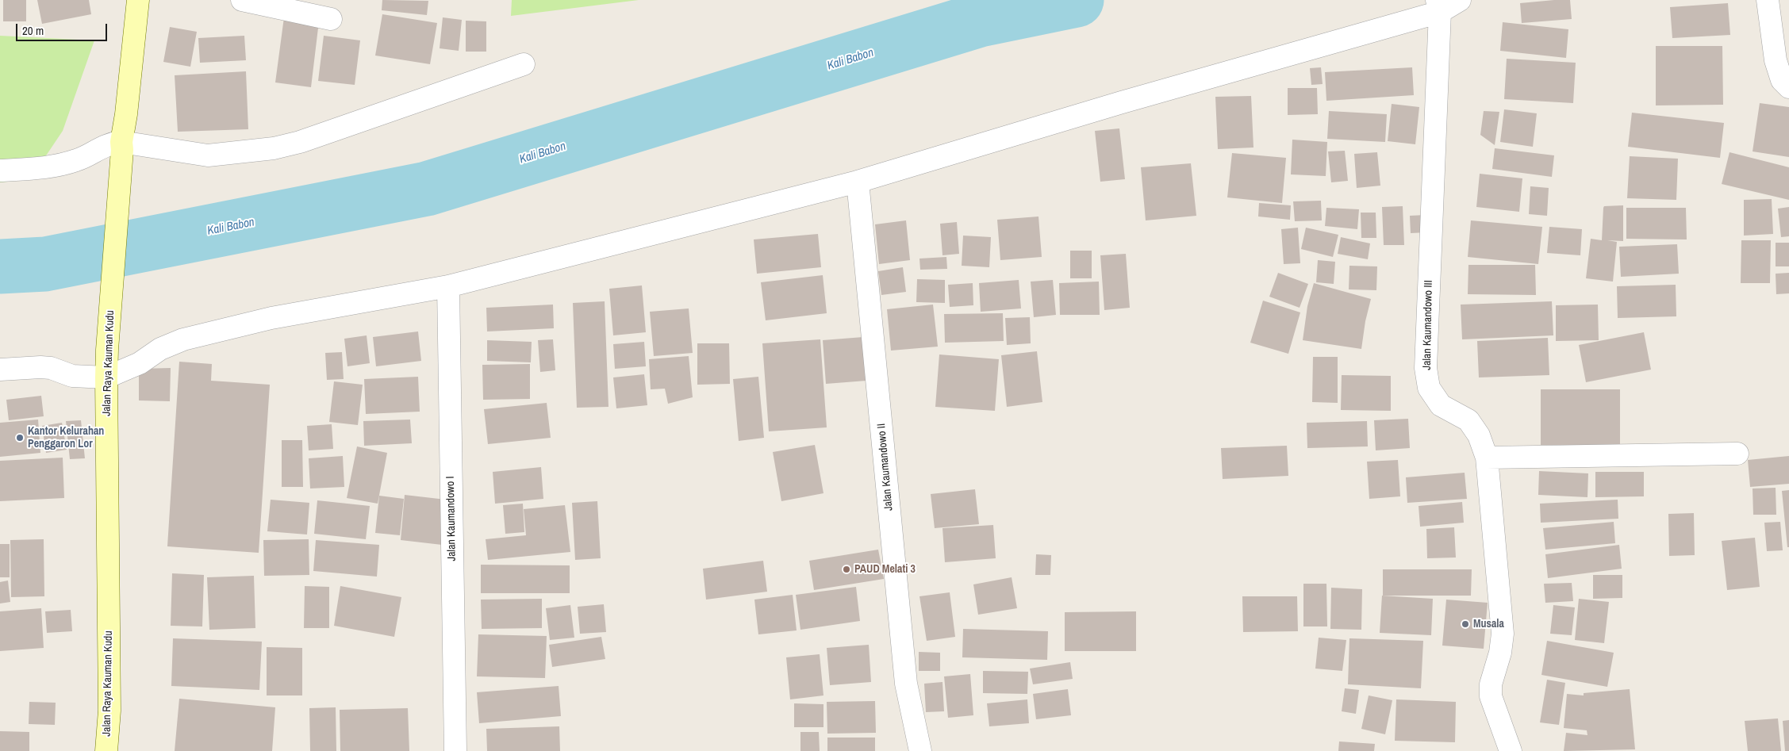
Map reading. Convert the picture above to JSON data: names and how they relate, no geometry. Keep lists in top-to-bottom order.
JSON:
{
  "streets": {
    "street": [
      "Jalan Kaumandowo III",
      "Jalan Raya Kauman Kudu",
      "Jalan Kaumandowo II",
      "Jalan Kaumandowo I"
    ]
  },
  "water": ["Kali Babon"],
  "places": ["Kantor Kelurahan Penggaron Lor", "PAUD Melati 3", "Musala"],
  "scale_bar": "20 m"
}
